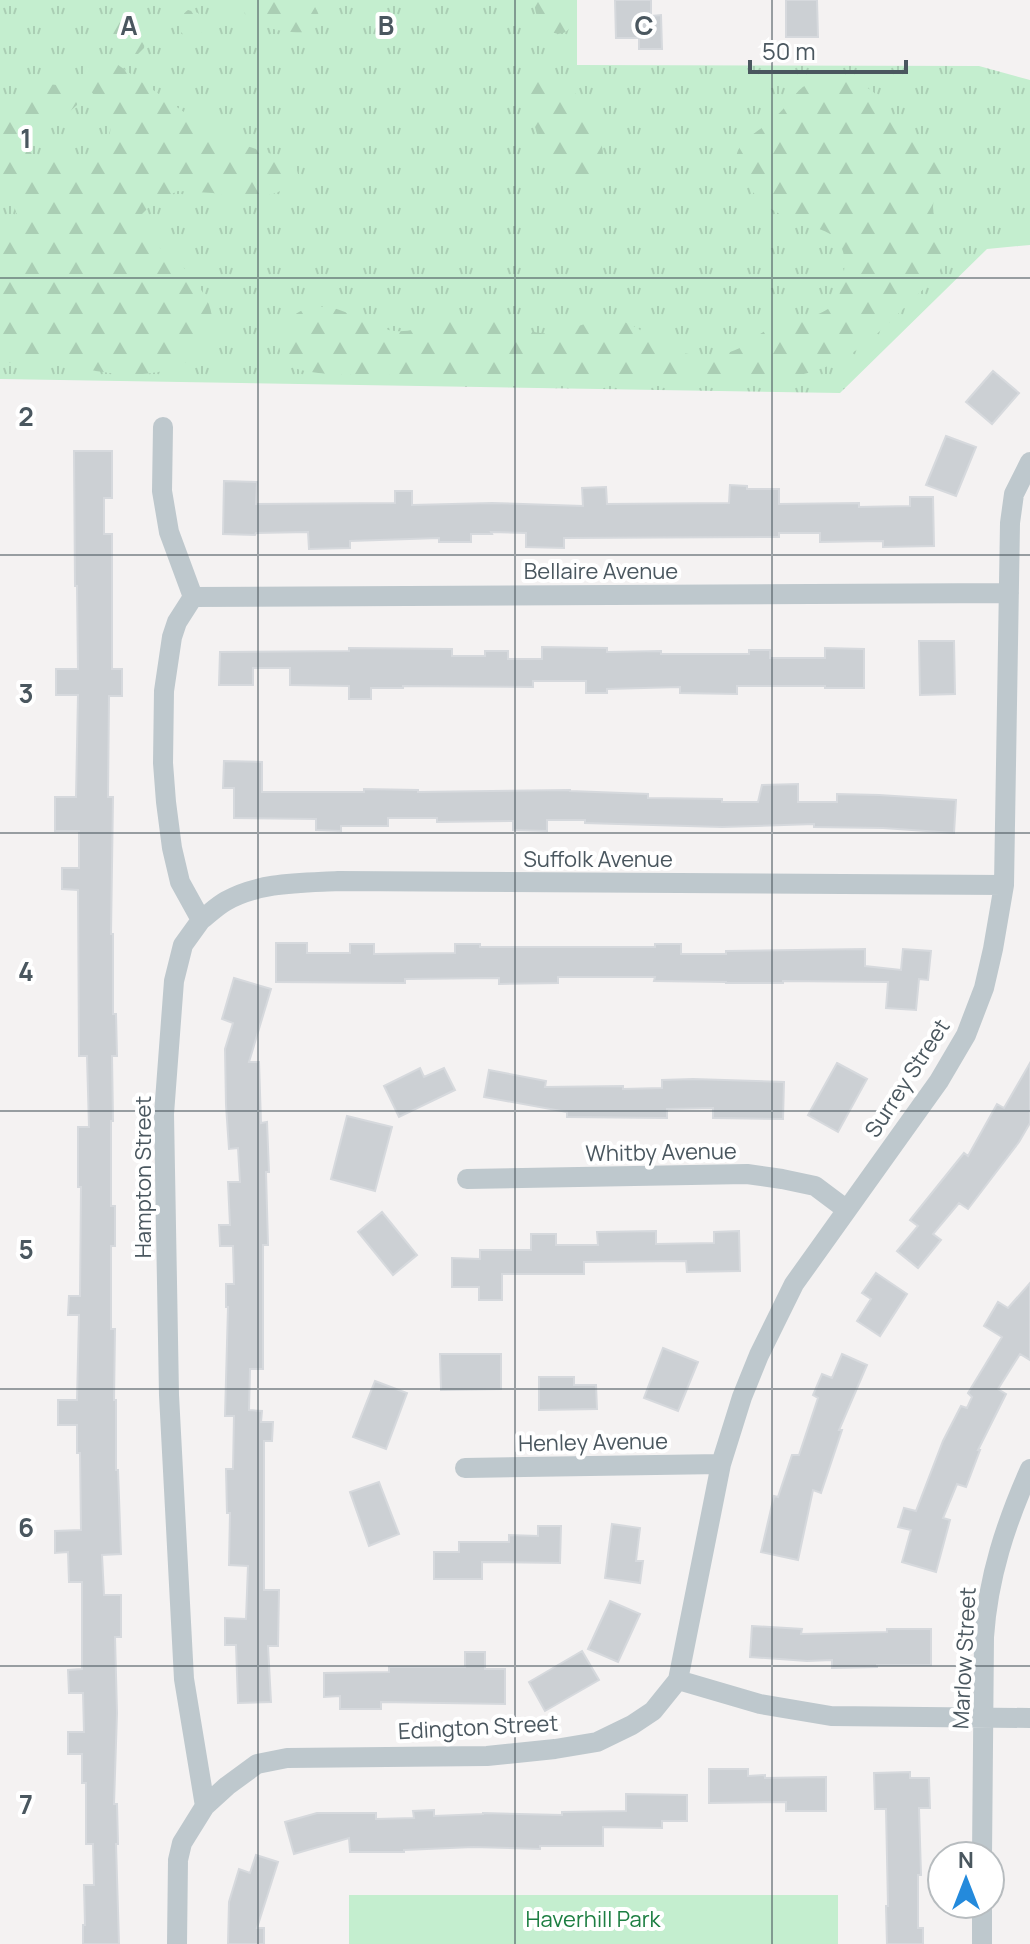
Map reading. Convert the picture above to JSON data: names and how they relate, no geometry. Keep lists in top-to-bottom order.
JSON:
{
  "streets": {
    "street": [
      "Bellaire Avenue",
      "Suffolk Avenue",
      "Surrey Street",
      "Whitby Avenue",
      "Hampton Street",
      "Henley Avenue",
      "Marlow Street",
      "Edington Street"
    ]
  },
  "crossings": [
    ["Bellaire Avenue", "Surrey Street"],
    ["Suffolk Avenue", "Surrey Street"],
    ["Suffolk Avenue", "Hampton Street"],
    ["Surrey Street", "Whitby Avenue"],
    ["Surrey Street", "Henley Avenue"],
    ["Surrey Street", "Edington Street"],
    ["Hampton Street", "Edington Street"]
  ],
  "parks": ["Haverhill Park"],
  "scale_bar": "50 m",
  "north": "top",
  "grid": {
    "columns": ["A", "B", "C"],
    "rows": [
      "1",
      "2",
      "3",
      "4",
      "5",
      "6",
      "7"
    ]
  }
}
